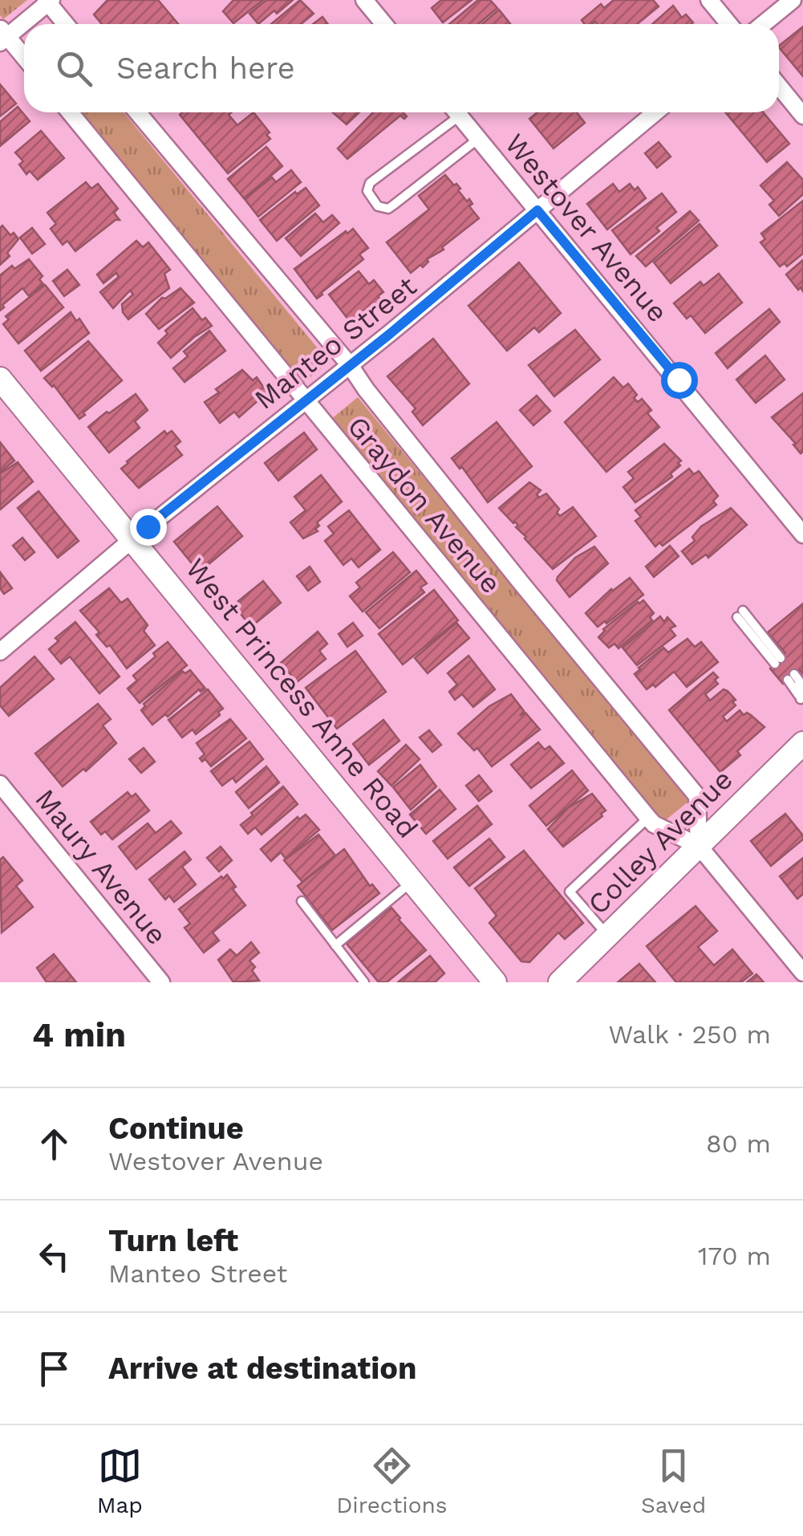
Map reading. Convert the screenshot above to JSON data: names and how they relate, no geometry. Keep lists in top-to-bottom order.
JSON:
{
  "streets": {
    "main road": ["West Princess Anne Road", "Colley Avenue"],
    "street": [
      "Westover Avenue",
      "Manteo Street",
      "Graydon Avenue",
      "Maury Avenue"
    ]
  },
  "crossings": [
    ["Westover Avenue", "Manteo Street"],
    ["Manteo Street", "Graydon Avenue"],
    ["Manteo Street", "West Princess Anne Road"],
    ["Graydon Avenue", "Colley Avenue"]
  ],
  "page": {
    "search": "Search here",
    "heading": ["4 min", "Walk · 250 m"],
    "list": [
      ["Continue", "Westover Avenue", "80 m"],
      ["Turn left", "Manteo Street", "170 m"],
      "Arrive at destination"
    ],
    "nav": ["Map", "Directions", "Saved"]
  }
}
